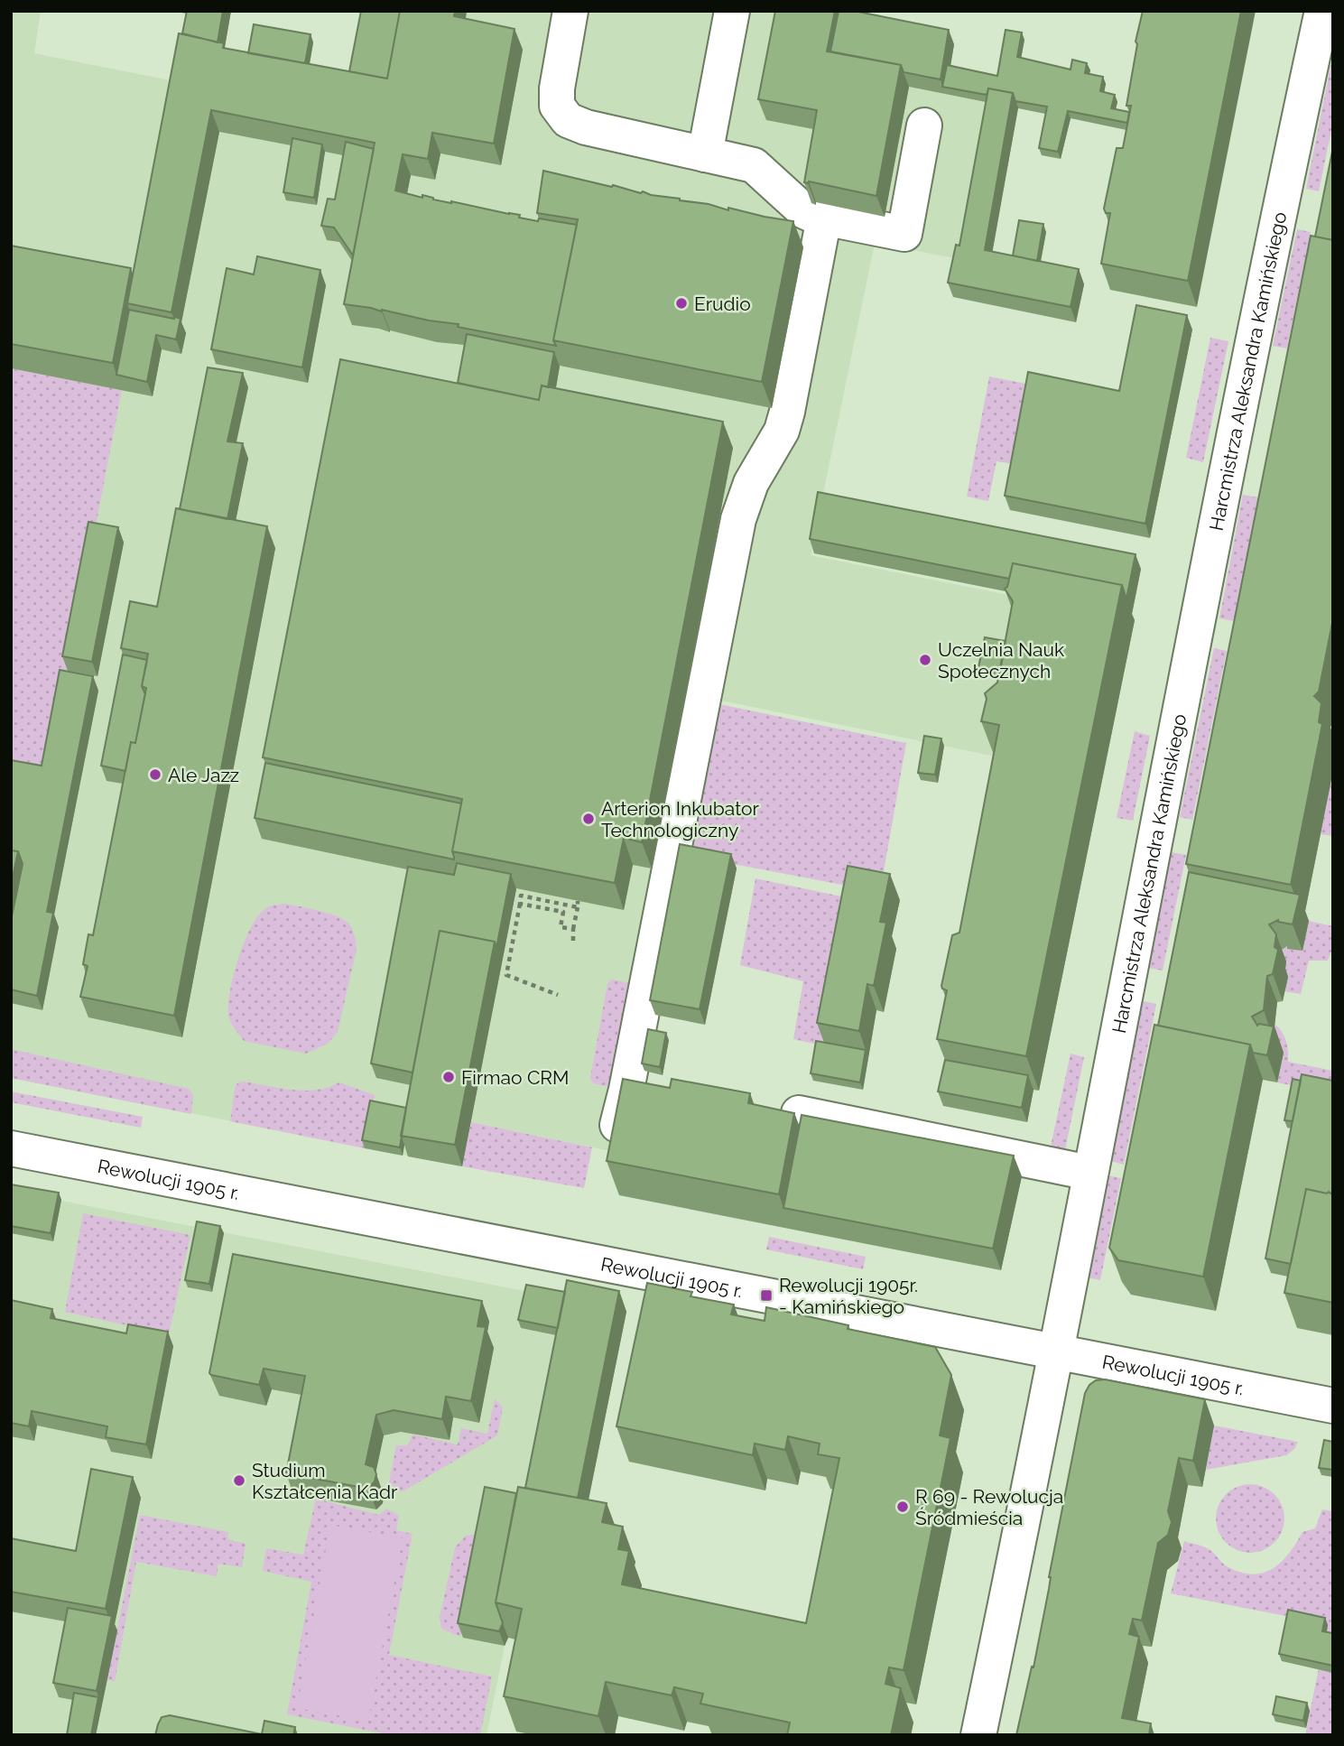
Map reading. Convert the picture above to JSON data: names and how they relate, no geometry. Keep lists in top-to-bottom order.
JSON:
{
  "streets": {
    "street": ["Harcmistrza Aleksandra Kamińskiego", "Rewolucji 1905 r."]
  },
  "crossings": [
    ["Harcmistrza Aleksandra Kamińskiego", "Rewolucji 1905 r."]
  ],
  "places": {
    "other": [
      "Erudio",
      "Uczelnia Nauk Społecznych",
      "Ale Jazz",
      "Arterion Inkubator Technologiczny",
      "Firmao CRM",
      "Studium Kształcenia Kadr",
      "R 69 - Rewolucja Śródmieścia"
    ],
    "transit": ["Rewolucji 1905r. - Kamińskiego"]
  }
}
